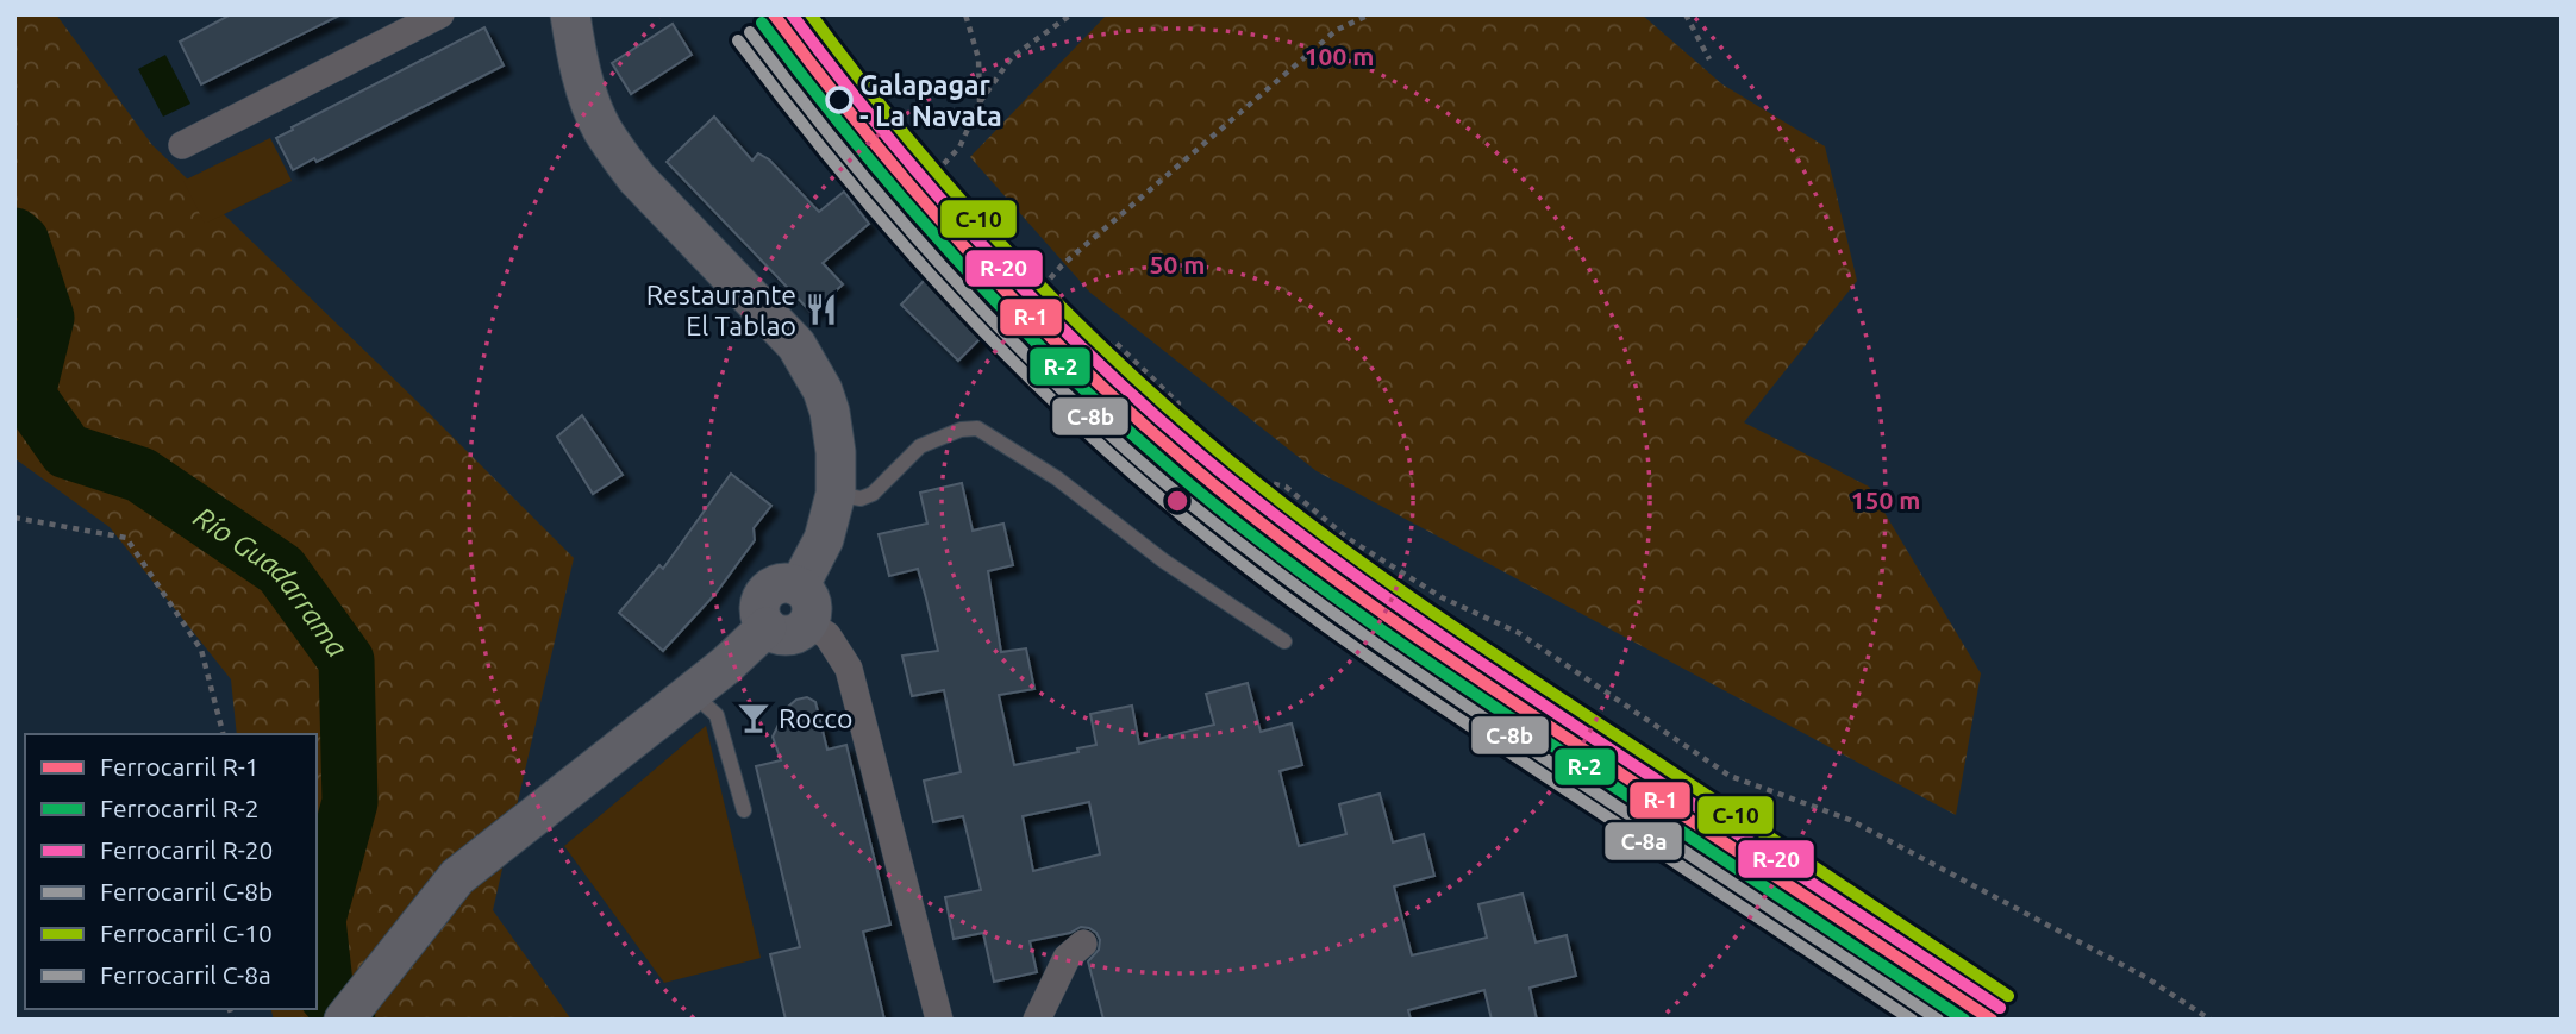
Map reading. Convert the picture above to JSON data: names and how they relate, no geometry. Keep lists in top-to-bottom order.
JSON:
{
  "water": ["Río Guadarrama"],
  "places": {
    "other": ["Galapagar - La Navata"],
    "restaurant": ["Restaurante El Tablao"],
    "bar": ["Rocco"]
  },
  "lines": [
    "rail line R-1",
    "rail line R-20",
    "rail line C-10",
    "rail line R-2",
    "rail line C-8b",
    "rail line C-8a"
  ],
  "legend": [
    "Ferrocarril R-1",
    "Ferrocarril R-2",
    "Ferrocarril R-20",
    "Ferrocarril C-8b",
    "Ferrocarril C-10",
    "Ferrocarril C-8a"
  ],
  "rings": ["100 m", "50 m", "150 m"]
}
